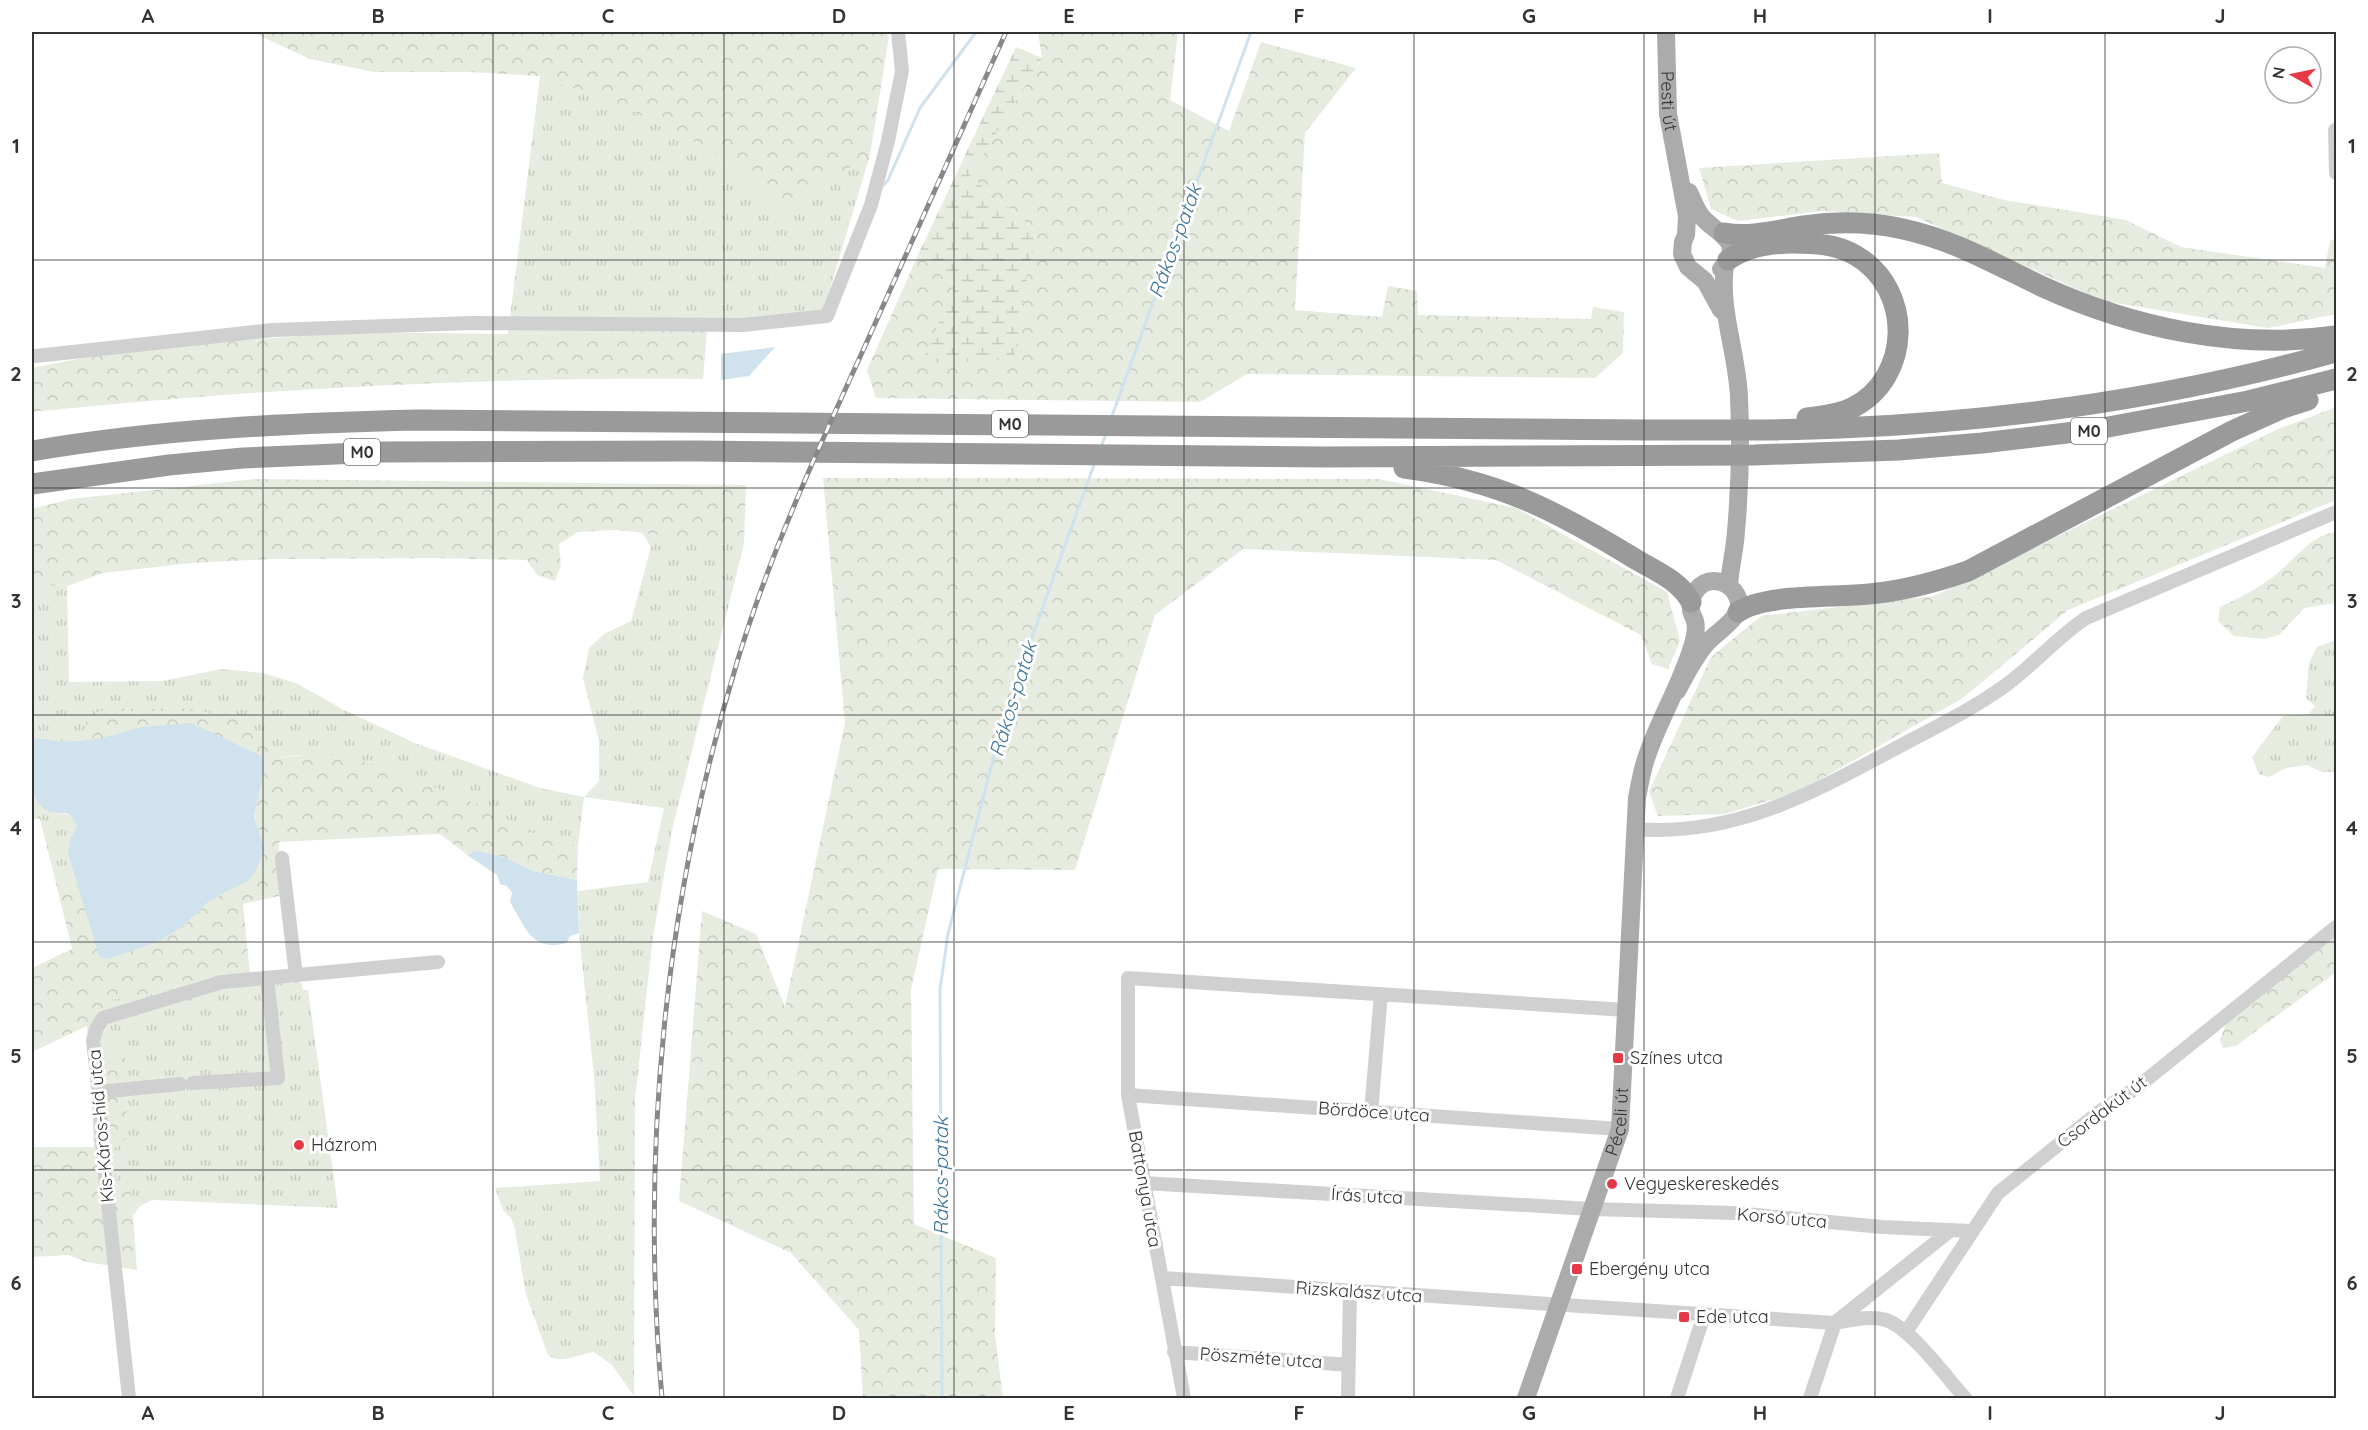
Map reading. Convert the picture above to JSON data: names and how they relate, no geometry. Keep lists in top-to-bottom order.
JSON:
{
  "streets": {
    "highway": ["M0"],
    "main road": ["Pesti út", "Péceli út"],
    "street": [
      "Bördöce utca",
      "Csordakút út",
      "Kis-Káros-híd utca",
      "Battonya utca",
      "Írás utca",
      "Korsó utca",
      "Rizskalász utca",
      "Pöszméte utca"
    ]
  },
  "crossings": [
    ["Bördöce utca", "Péceli út"],
    ["Bördöce utca", "Battonya utca"],
    ["Csordakút út", "Korsó utca"],
    ["Péceli út", "Írás utca"],
    ["Péceli út", "Korsó utca"],
    ["Péceli út", "Rizskalász utca"],
    ["Battonya utca", "Írás utca"],
    ["Battonya utca", "Rizskalász utca"],
    ["Battonya utca", "Pöszméte utca"],
    ["Írás utca", "Korsó utca"]
  ],
  "water": ["Rákos-patak"],
  "places": {
    "transit": ["Színes utca", "Ebergény utca", "Ede utca"],
    "other": ["Házrom", "Vegyeskereskedés"]
  },
  "north": "left",
  "grid": {
    "columns": [
      "A",
      "B",
      "C",
      "D",
      "E",
      "F",
      "G",
      "H",
      "I",
      "J"
    ],
    "rows": [
      "1",
      "2",
      "3",
      "4",
      "5",
      "6"
    ]
  }
}
